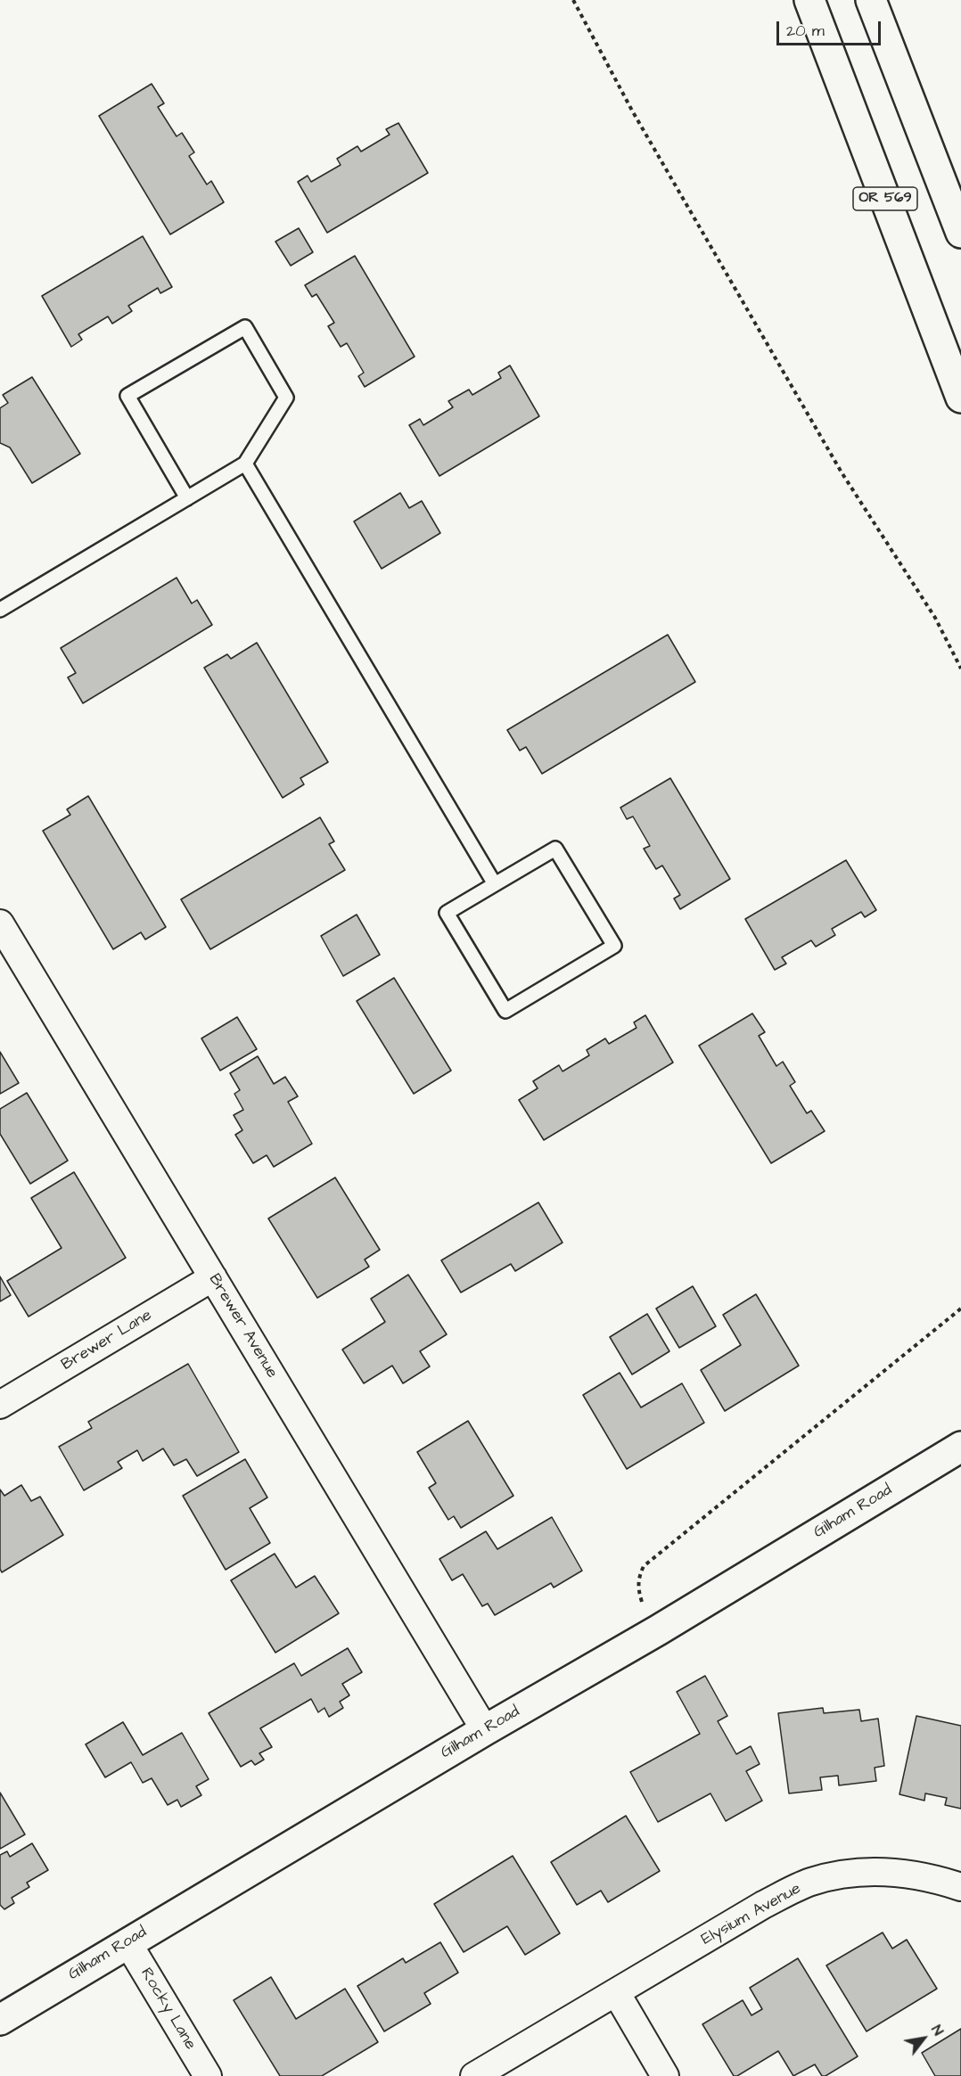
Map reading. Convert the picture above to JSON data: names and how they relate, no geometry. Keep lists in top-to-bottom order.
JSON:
{
  "streets": {
    "main road": ["OR 569", "Gilham Road"],
    "street": [
      "Brewer Avenue",
      "Brewer Lane",
      "Elysium Avenue",
      "Rocky Lane"
    ]
  },
  "crossings": [
    ["Brewer Avenue", "Brewer Lane"],
    ["Brewer Avenue", "Gilham Road"],
    ["Gilham Road", "Rocky Lane"]
  ],
  "scale_bar": "20 m",
  "north": "top right"
}
